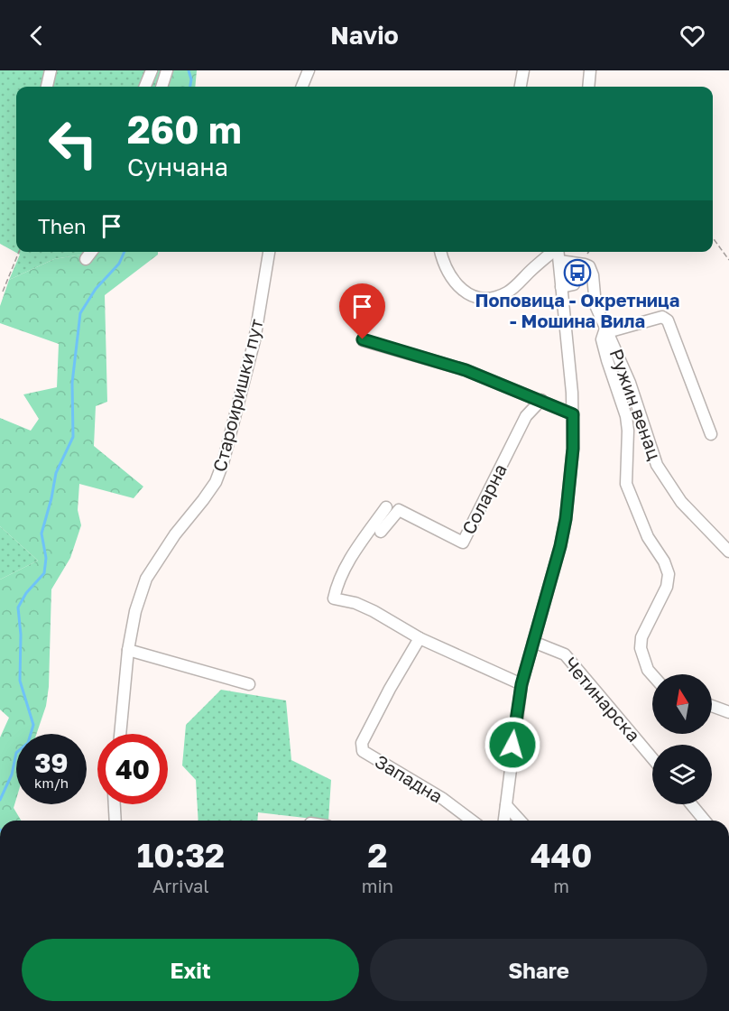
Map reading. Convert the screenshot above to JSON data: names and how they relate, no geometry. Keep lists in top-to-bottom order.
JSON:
{
  "streets": {
    "street": [
      "Староиришки пут",
      "Ружин венац",
      "Соларна",
      "Четинарска",
      "Западна"
    ]
  },
  "places": {
    "bus stop": ["Поповица - Окретница - Мошина Вила"]
  },
  "north": "top",
  "page": {
    "header": "Navio",
    "turn": ["260 m", "Сунчана"],
    "then": "Then",
    "speed": "39 km/h",
    "limit": "40",
    "eta": [
      "10:32",
      "Arrival",
      "2",
      "min",
      "440",
      "m"
    ],
    "buttons": ["Exit", "Share"]
  }
}
